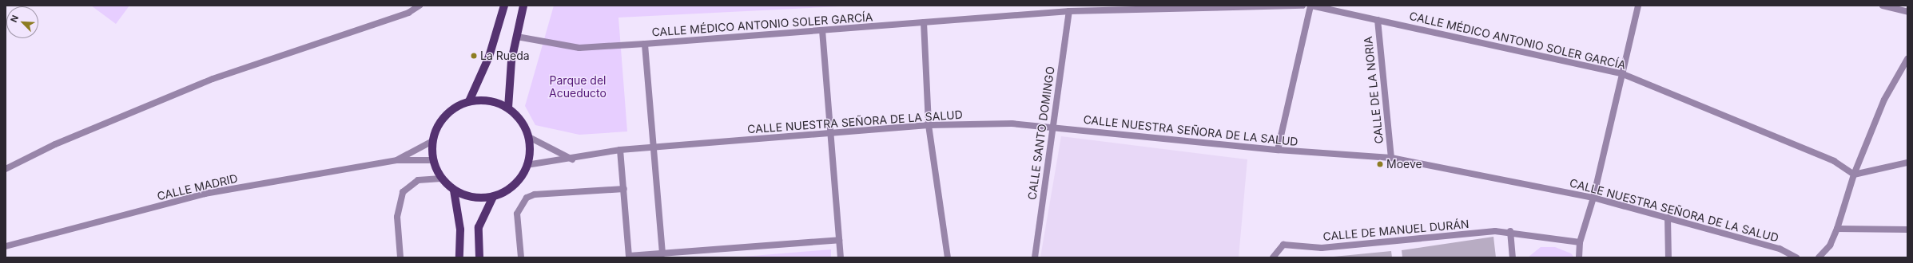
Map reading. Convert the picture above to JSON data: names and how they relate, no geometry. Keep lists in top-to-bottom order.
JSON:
{
  "streets": {
    "street": [
      "CALLE MÉDICO ANTONIO SOLER GARCÍA",
      "CALLE DE LA NORIA",
      "CALLE NUESTRA SEÑORA DE LA SALUD",
      "CALLE SANTO DOMINGO",
      "CALLE MADRID",
      "CALLE DE MANUEL DURÁN"
    ]
  },
  "crossings": [
    ["CALLE MÉDICO ANTONIO SOLER GARCÍA", "CALLE DE LA NORIA"],
    ["CALLE MÉDICO ANTONIO SOLER GARCÍA", "CALLE SANTO DOMINGO"],
    ["CALLE DE LA NORIA", "CALLE NUESTRA SEÑORA DE LA SALUD"],
    ["CALLE NUESTRA SEÑORA DE LA SALUD", "CALLE SANTO DOMINGO"],
    ["CALLE NUESTRA SEÑORA DE LA SALUD", "CALLE MADRID"]
  ],
  "parks": ["Parque del Acueducto"],
  "places": ["La Rueda", "Moeve"],
  "north": "top left"
}
